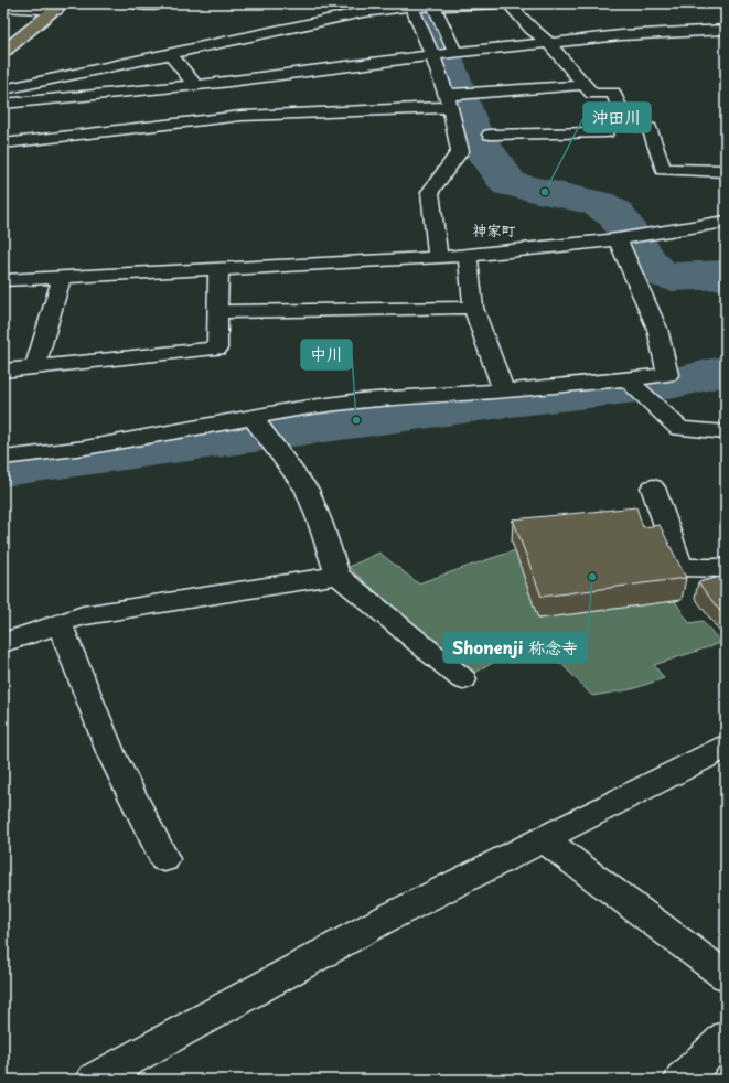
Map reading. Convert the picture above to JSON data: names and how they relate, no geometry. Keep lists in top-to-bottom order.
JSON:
{
  "districts": ["神家町"],
  "places": ["沖田川", "中川", "Shonenji 称念寺"]
}
